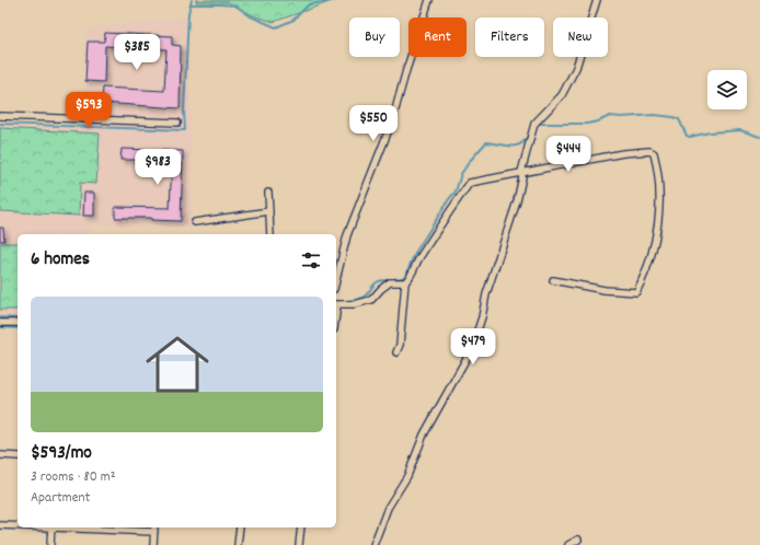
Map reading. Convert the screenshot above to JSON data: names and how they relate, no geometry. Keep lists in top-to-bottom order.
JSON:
{
  "page": {
    "chip": [
      "Buy",
      "Rent",
      "Filters",
      "New"
    ],
    "price": [
      "$385",
      "$593",
      "$550",
      "$444",
      "$983",
      "$479"
    ],
    "heading": "6 homes",
    "list": [
      {
        "name": "$593/mo",
        "note": "3 rooms · 80 m² · Apartment"
      }
    ]
  }
}
